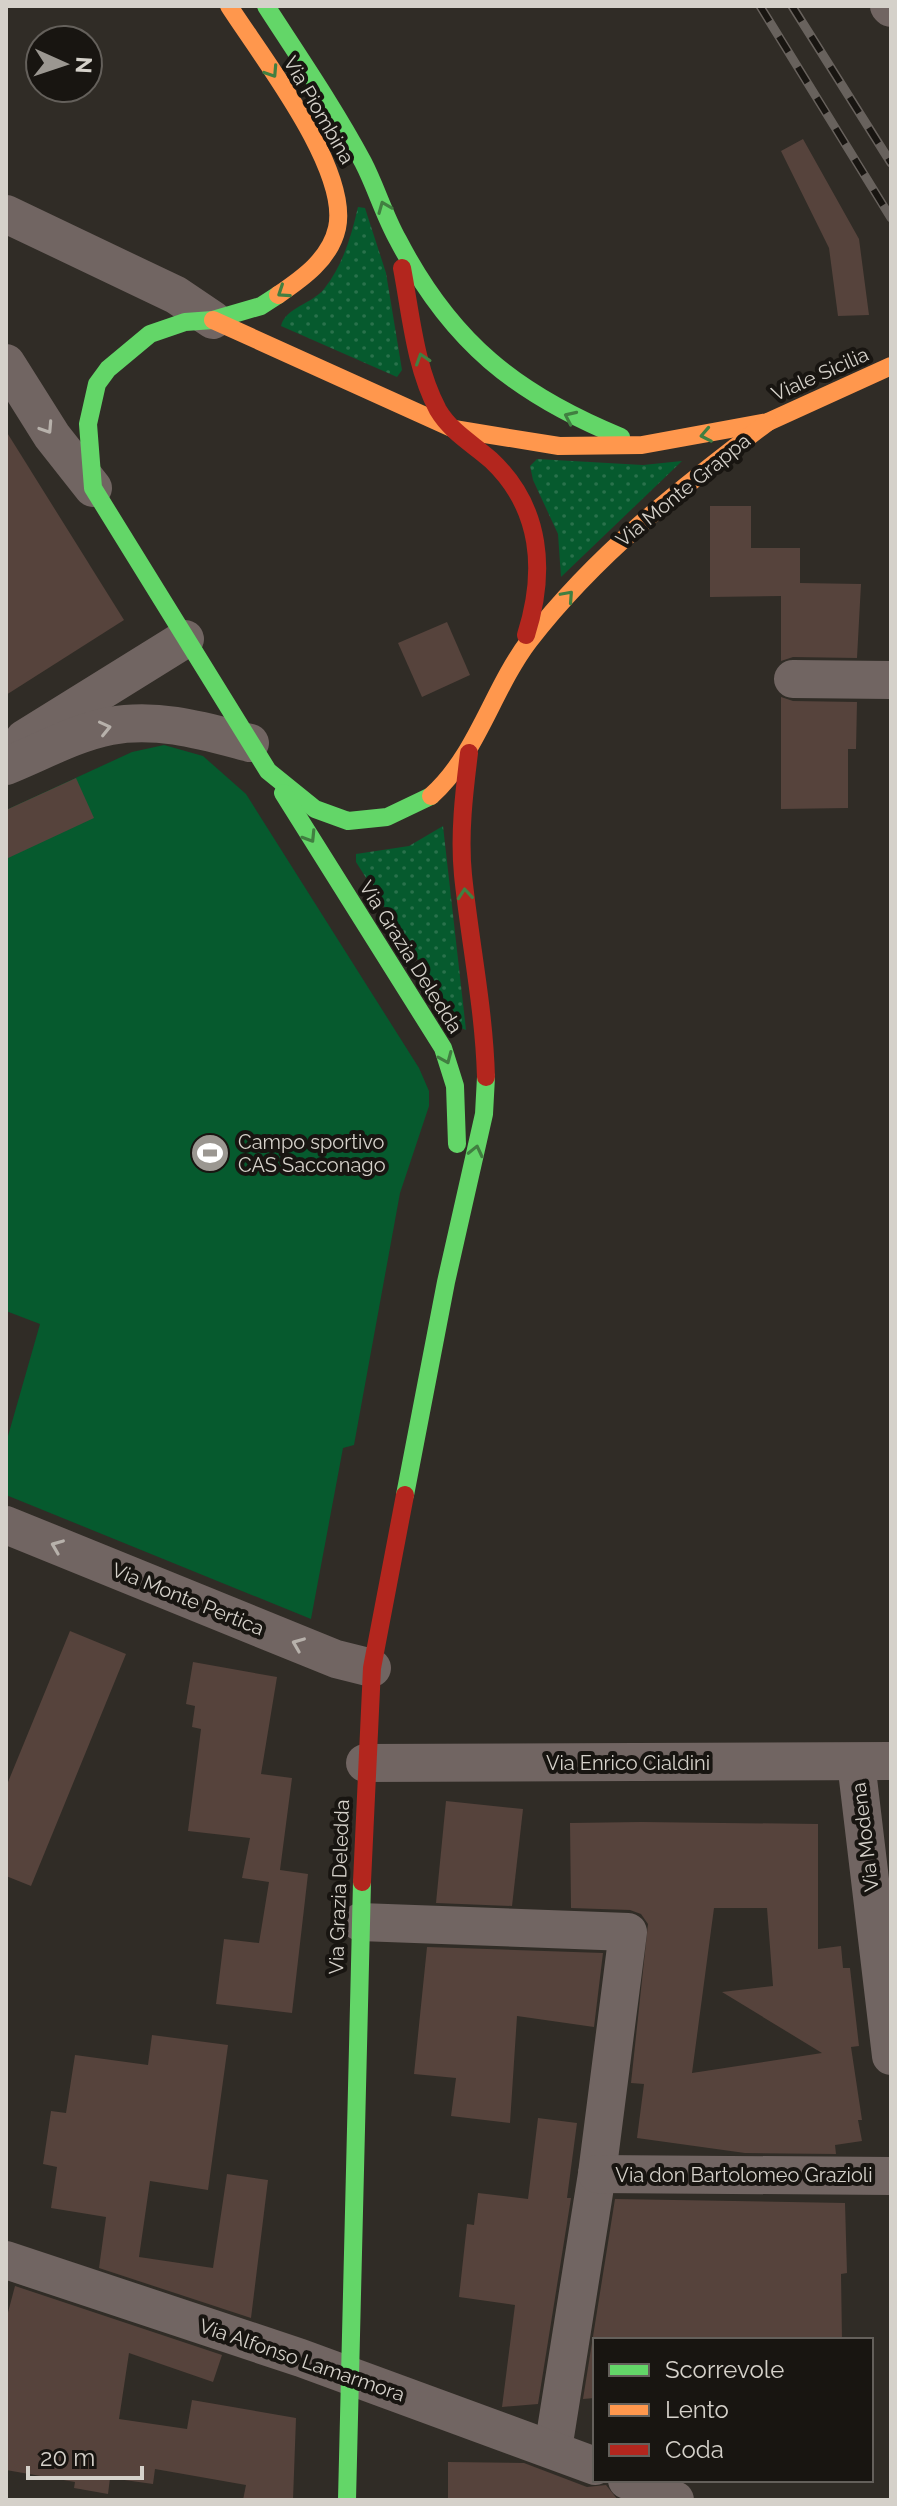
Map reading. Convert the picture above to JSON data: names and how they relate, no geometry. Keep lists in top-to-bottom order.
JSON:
{
  "streets": {
    "main road": [
      "Via Piombina",
      "Viale Sicilia",
      "Via Monte Grappa",
      "Via Grazia Deledda"
    ],
    "street": [
      "Via Monte Pertica",
      "Via Enrico Cialdini",
      "Via Modena",
      "Via don Bartolomeo Grazioli",
      "Via Alfonso Lamarmora"
    ]
  },
  "crossings": [
    ["Via Piombina", "Via Monte Grappa"],
    ["Viale Sicilia", "Via Monte Grappa"],
    ["Via Monte Grappa", "Via Grazia Deledda"],
    ["Via Grazia Deledda", "Via Monte Pertica"],
    ["Via Grazia Deledda", "Via Enrico Cialdini"],
    ["Via Grazia Deledda", "Via don Bartolomeo Grazioli"],
    ["Via Grazia Deledda", "Via Alfonso Lamarmora"],
    ["Via Enrico Cialdini", "Via Modena"],
    ["Via don Bartolomeo Grazioli", "Via Alfonso Lamarmora"]
  ],
  "one_way": ["Via Monte Pertica"],
  "places": {
    "sports": ["Campo sportivo CAS Sacconago"]
  },
  "legend": ["Scorrevole", "Lento", "Coda"],
  "scale_bar": "20 m",
  "north": "right"
}
